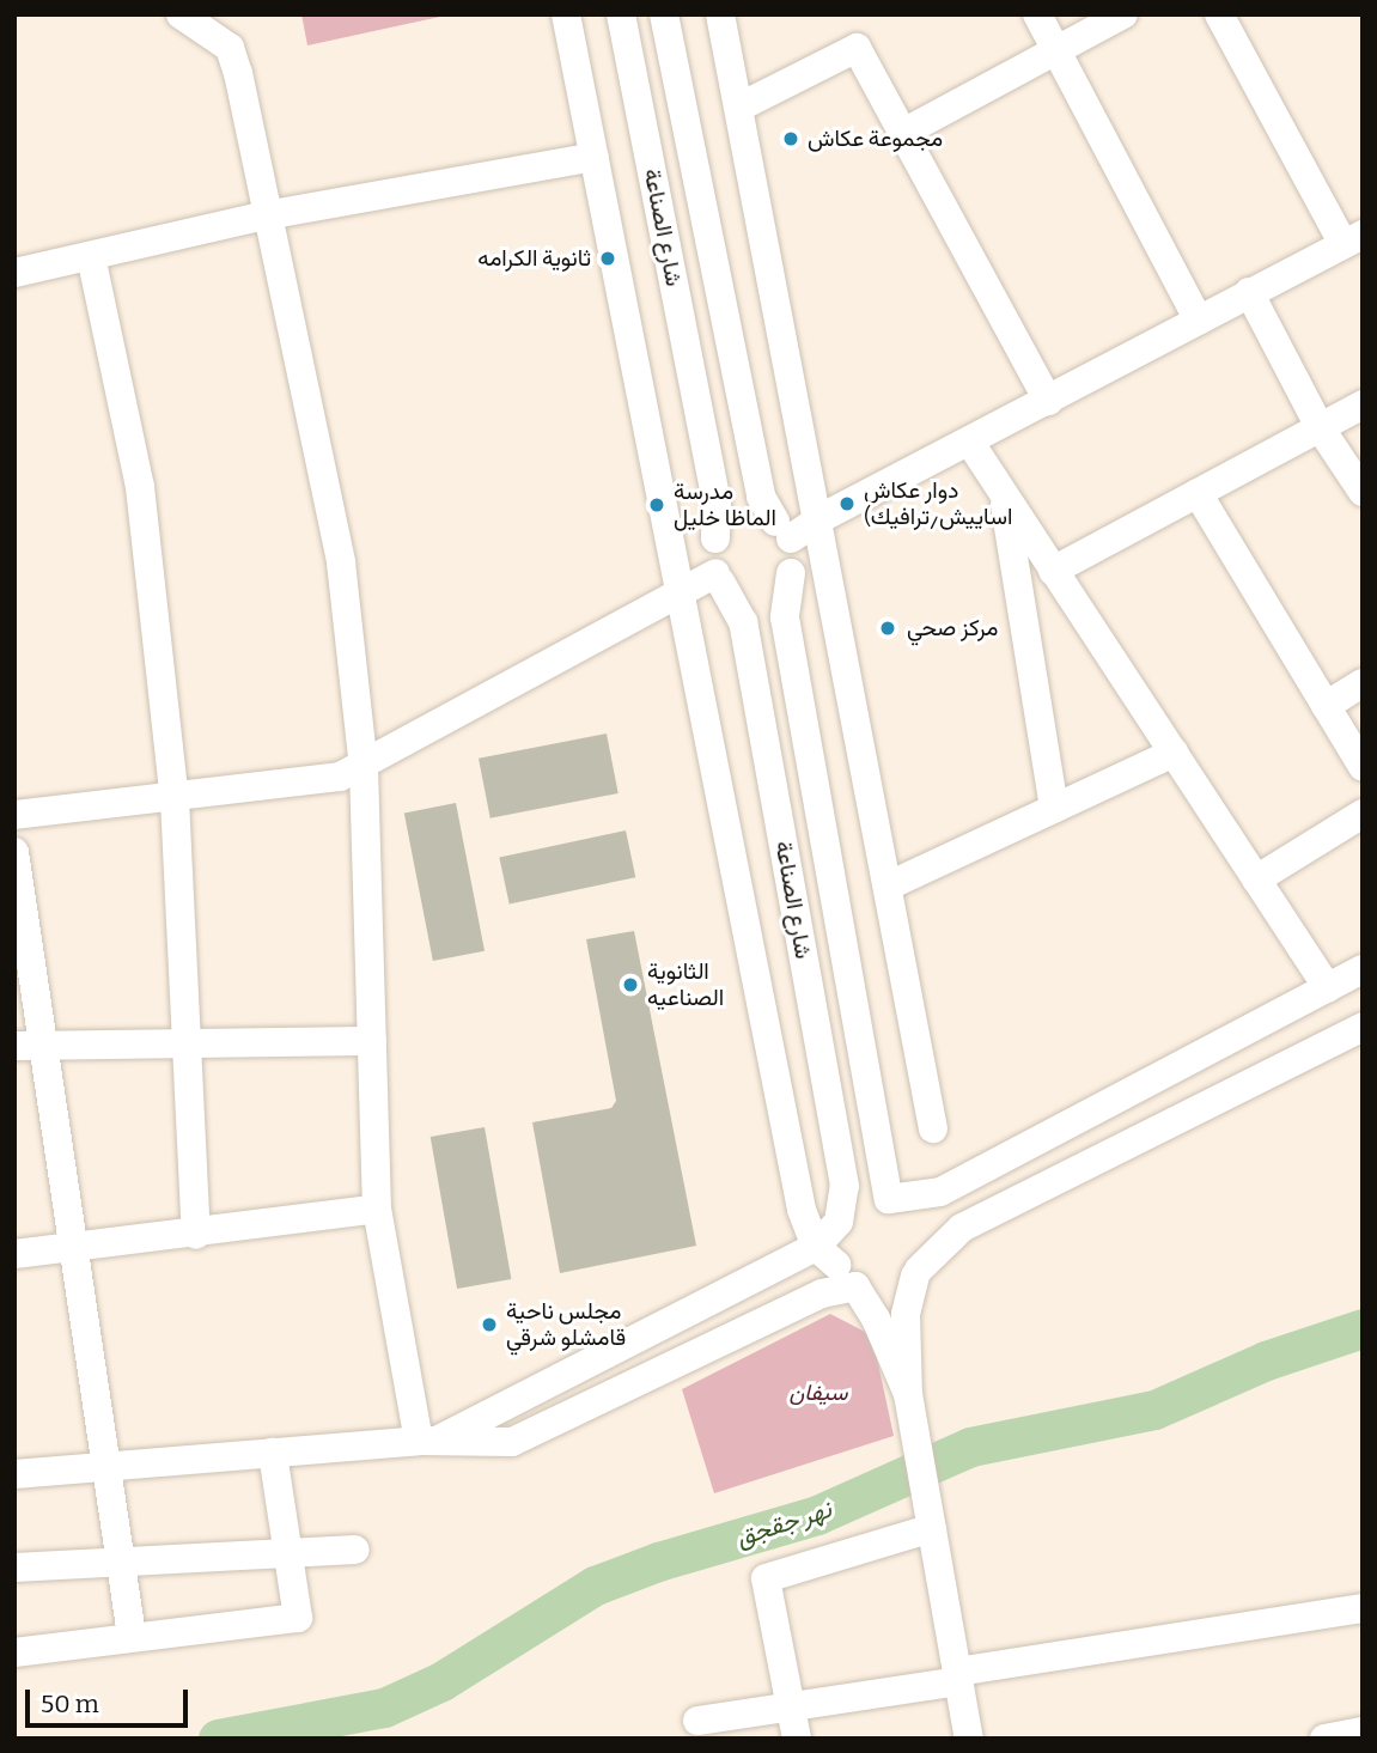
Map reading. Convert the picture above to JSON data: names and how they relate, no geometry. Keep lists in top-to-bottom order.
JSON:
{
  "streets": {
    "street": ["شارع الصناعة"]
  },
  "water": ["نهر جقجق"],
  "parks": ["سيفان"],
  "places": [
    "مجموعة عكاش",
    "ثانوية الكرامه",
    "دوار عكاش (اساييش٫ترافيك",
    "مدرسة الماظا خليل",
    "مركز صحي",
    "الثانوية الصناعيه",
    "مجلس ناحية قامشلو شرقي"
  ],
  "scale_bar": "50 m"
}
